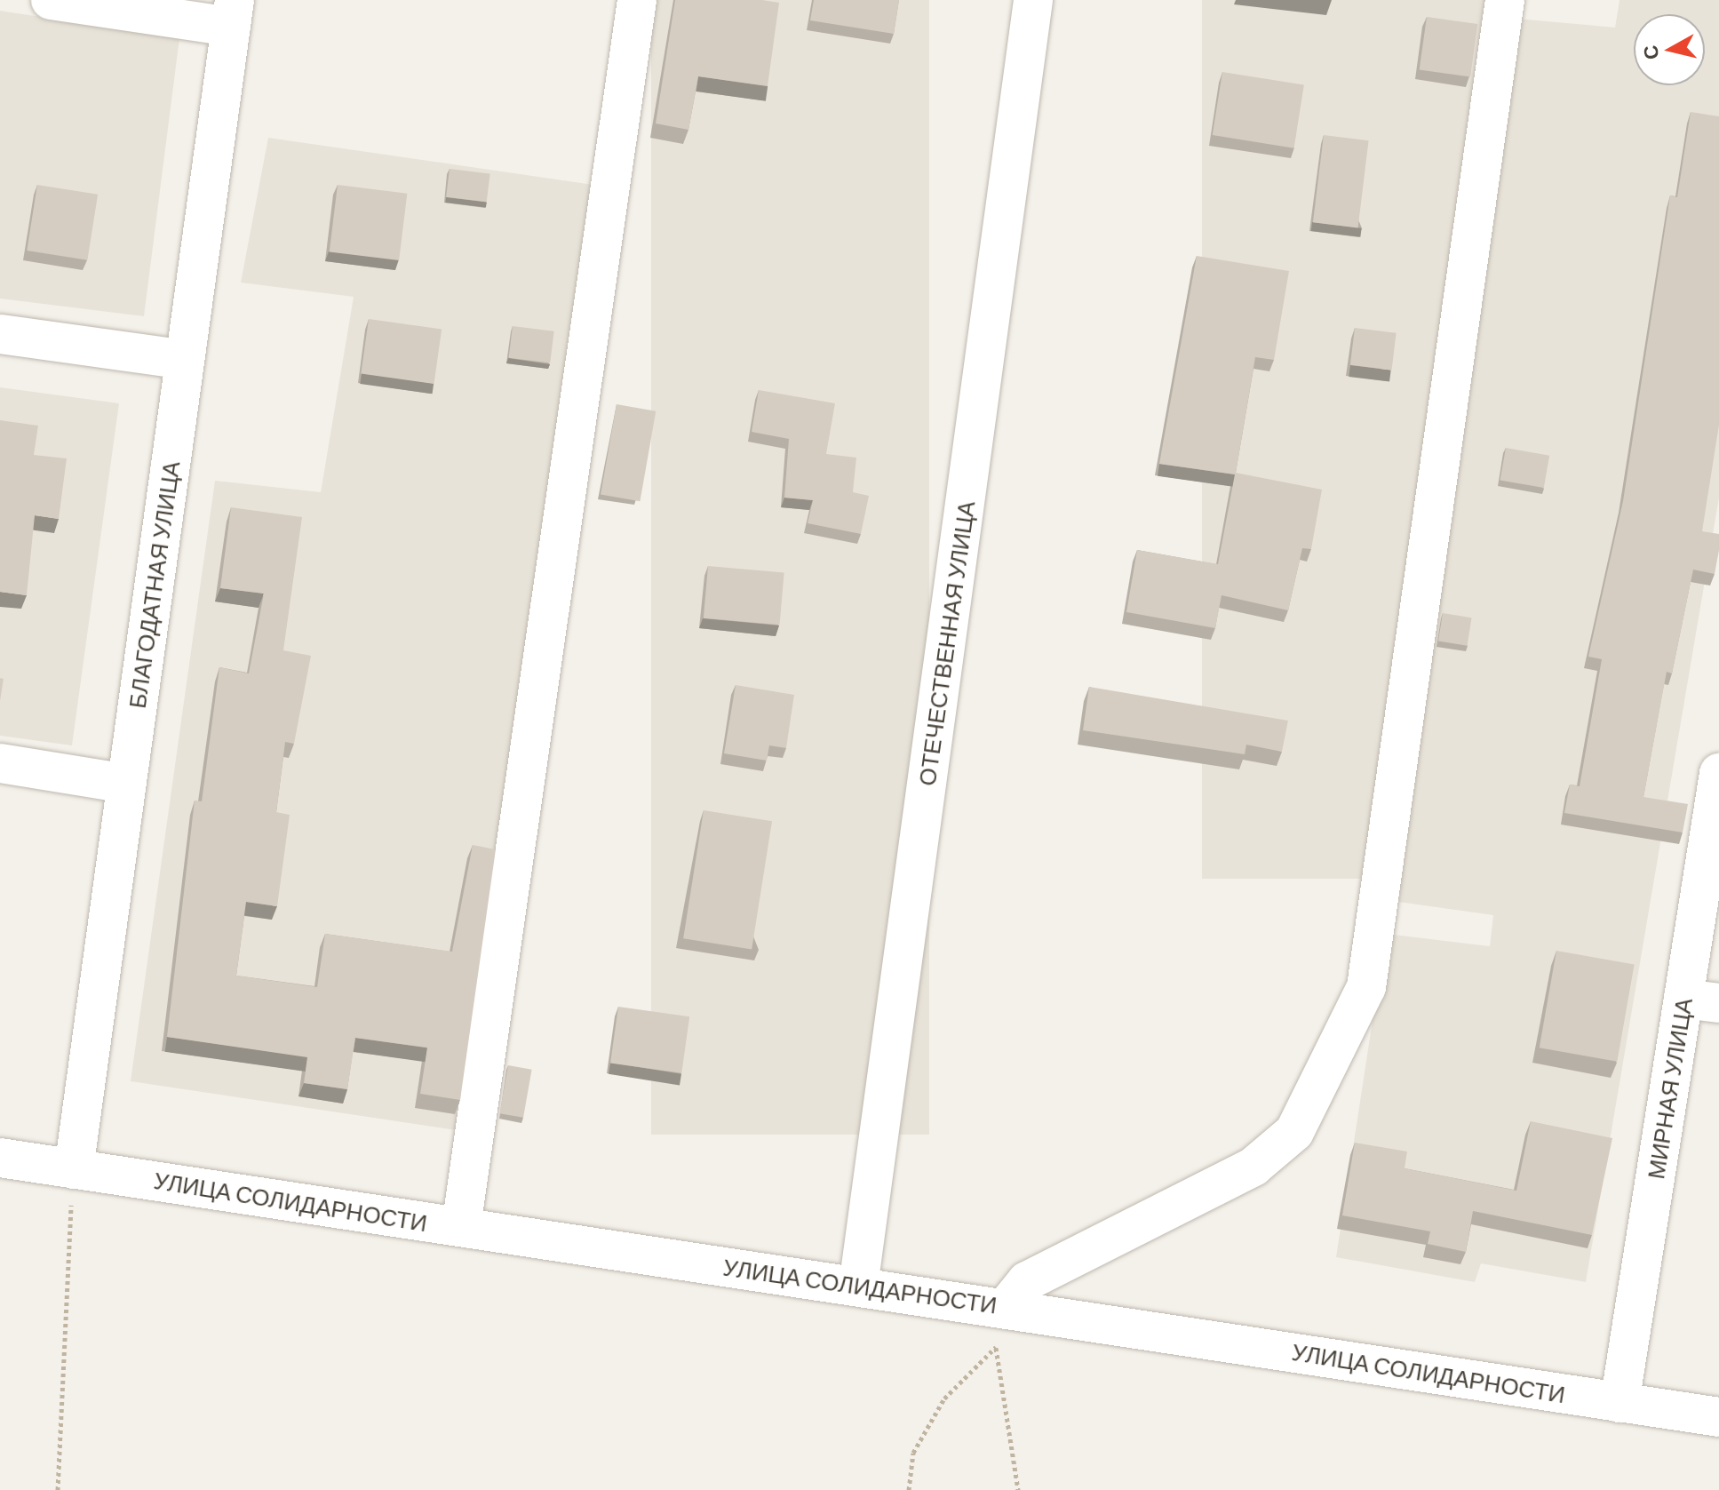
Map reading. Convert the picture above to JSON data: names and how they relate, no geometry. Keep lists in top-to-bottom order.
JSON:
{
  "streets": {
    "street": [
      "БЛАГОДАТНАЯ УЛИЦА",
      "ОТЕЧЕСТВЕННАЯ УЛИЦА",
      "МИРНАЯ УЛИЦА",
      "УЛИЦА СОЛИДАРНОСТИ"
    ]
  },
  "crossings": [
    ["БЛАГОДАТНАЯ УЛИЦА", "УЛИЦА СОЛИДАРНОСТИ"],
    ["ОТЕЧЕСТВЕННАЯ УЛИЦА", "УЛИЦА СОЛИДАРНОСТИ"],
    ["МИРНАЯ УЛИЦА", "УЛИЦА СОЛИДАРНОСТИ"]
  ],
  "north": "left"
}
